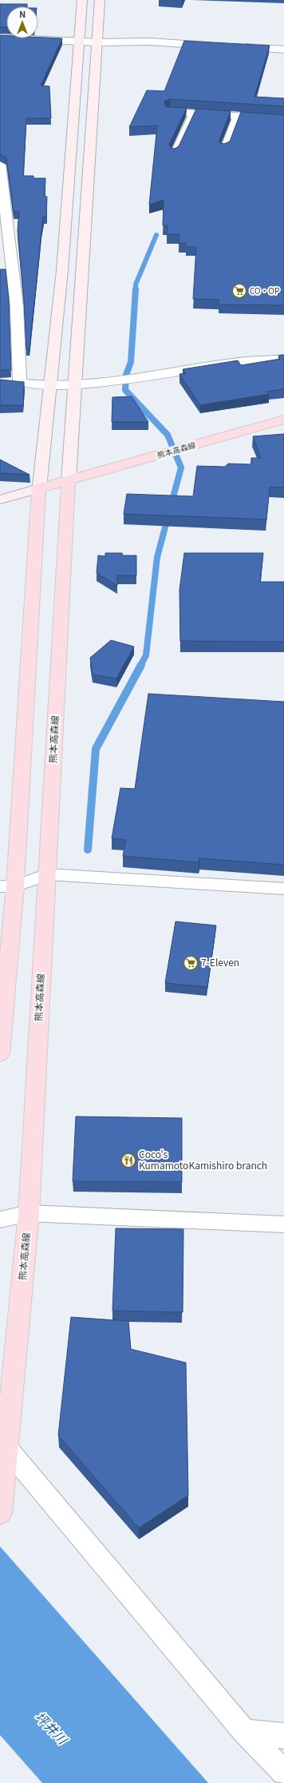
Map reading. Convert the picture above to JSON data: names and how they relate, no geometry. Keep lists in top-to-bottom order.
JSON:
{
  "streets": {
    "main road": ["熊本高森線"]
  },
  "water": ["坪井川"],
  "places": {
    "supermarket": ["CO・OP", "7-Eleven"],
    "restaurant": ["Coco's KumamotoKamishiro branch"]
  },
  "north": "top"
}
